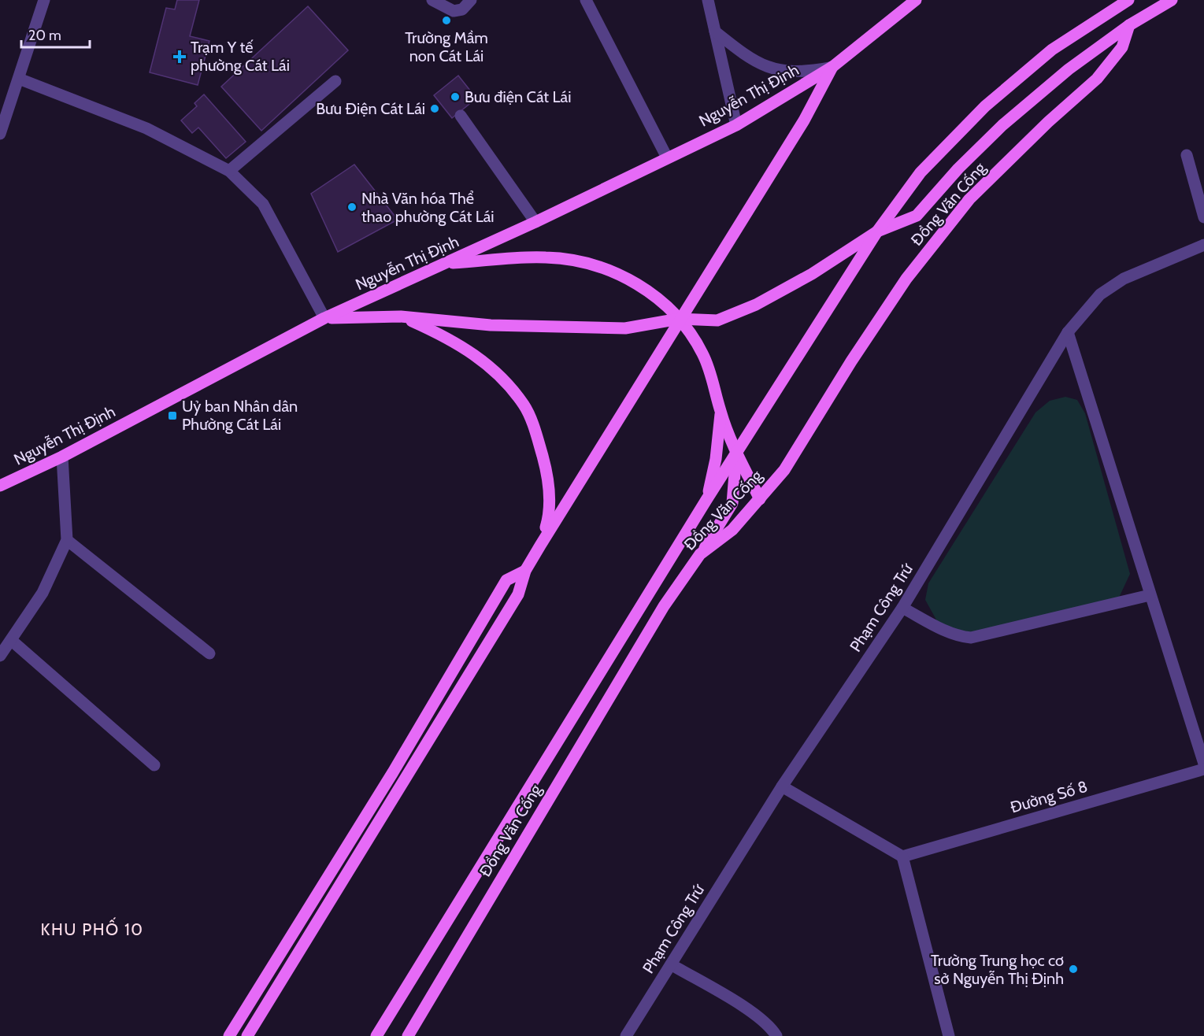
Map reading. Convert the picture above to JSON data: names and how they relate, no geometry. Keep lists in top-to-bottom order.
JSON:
{
  "streets": {
    "main road": ["Nguyễn Thị Định", "Đồng Văn Cống"],
    "street": ["Phạm Công Trứ", "Đường Số 8"]
  },
  "districts": ["KHU PHỐ 10"],
  "places": {
    "other": [
      "Trường Mầm non Cát Lái",
      "Bưu điện Cát Lái",
      "Bưu Điện Cát Lái",
      "Nhà Văn hóa Thể thao phường Cát Lái",
      "Trường Trung học cơ sở Nguyễn Thị Định"
    ],
    "health": ["Trạm Y tế phường Cát Lái"],
    "transit": ["Uỷ ban Nhân dân Phường Cát Lái"]
  },
  "scale_bar": "20 m"
}
